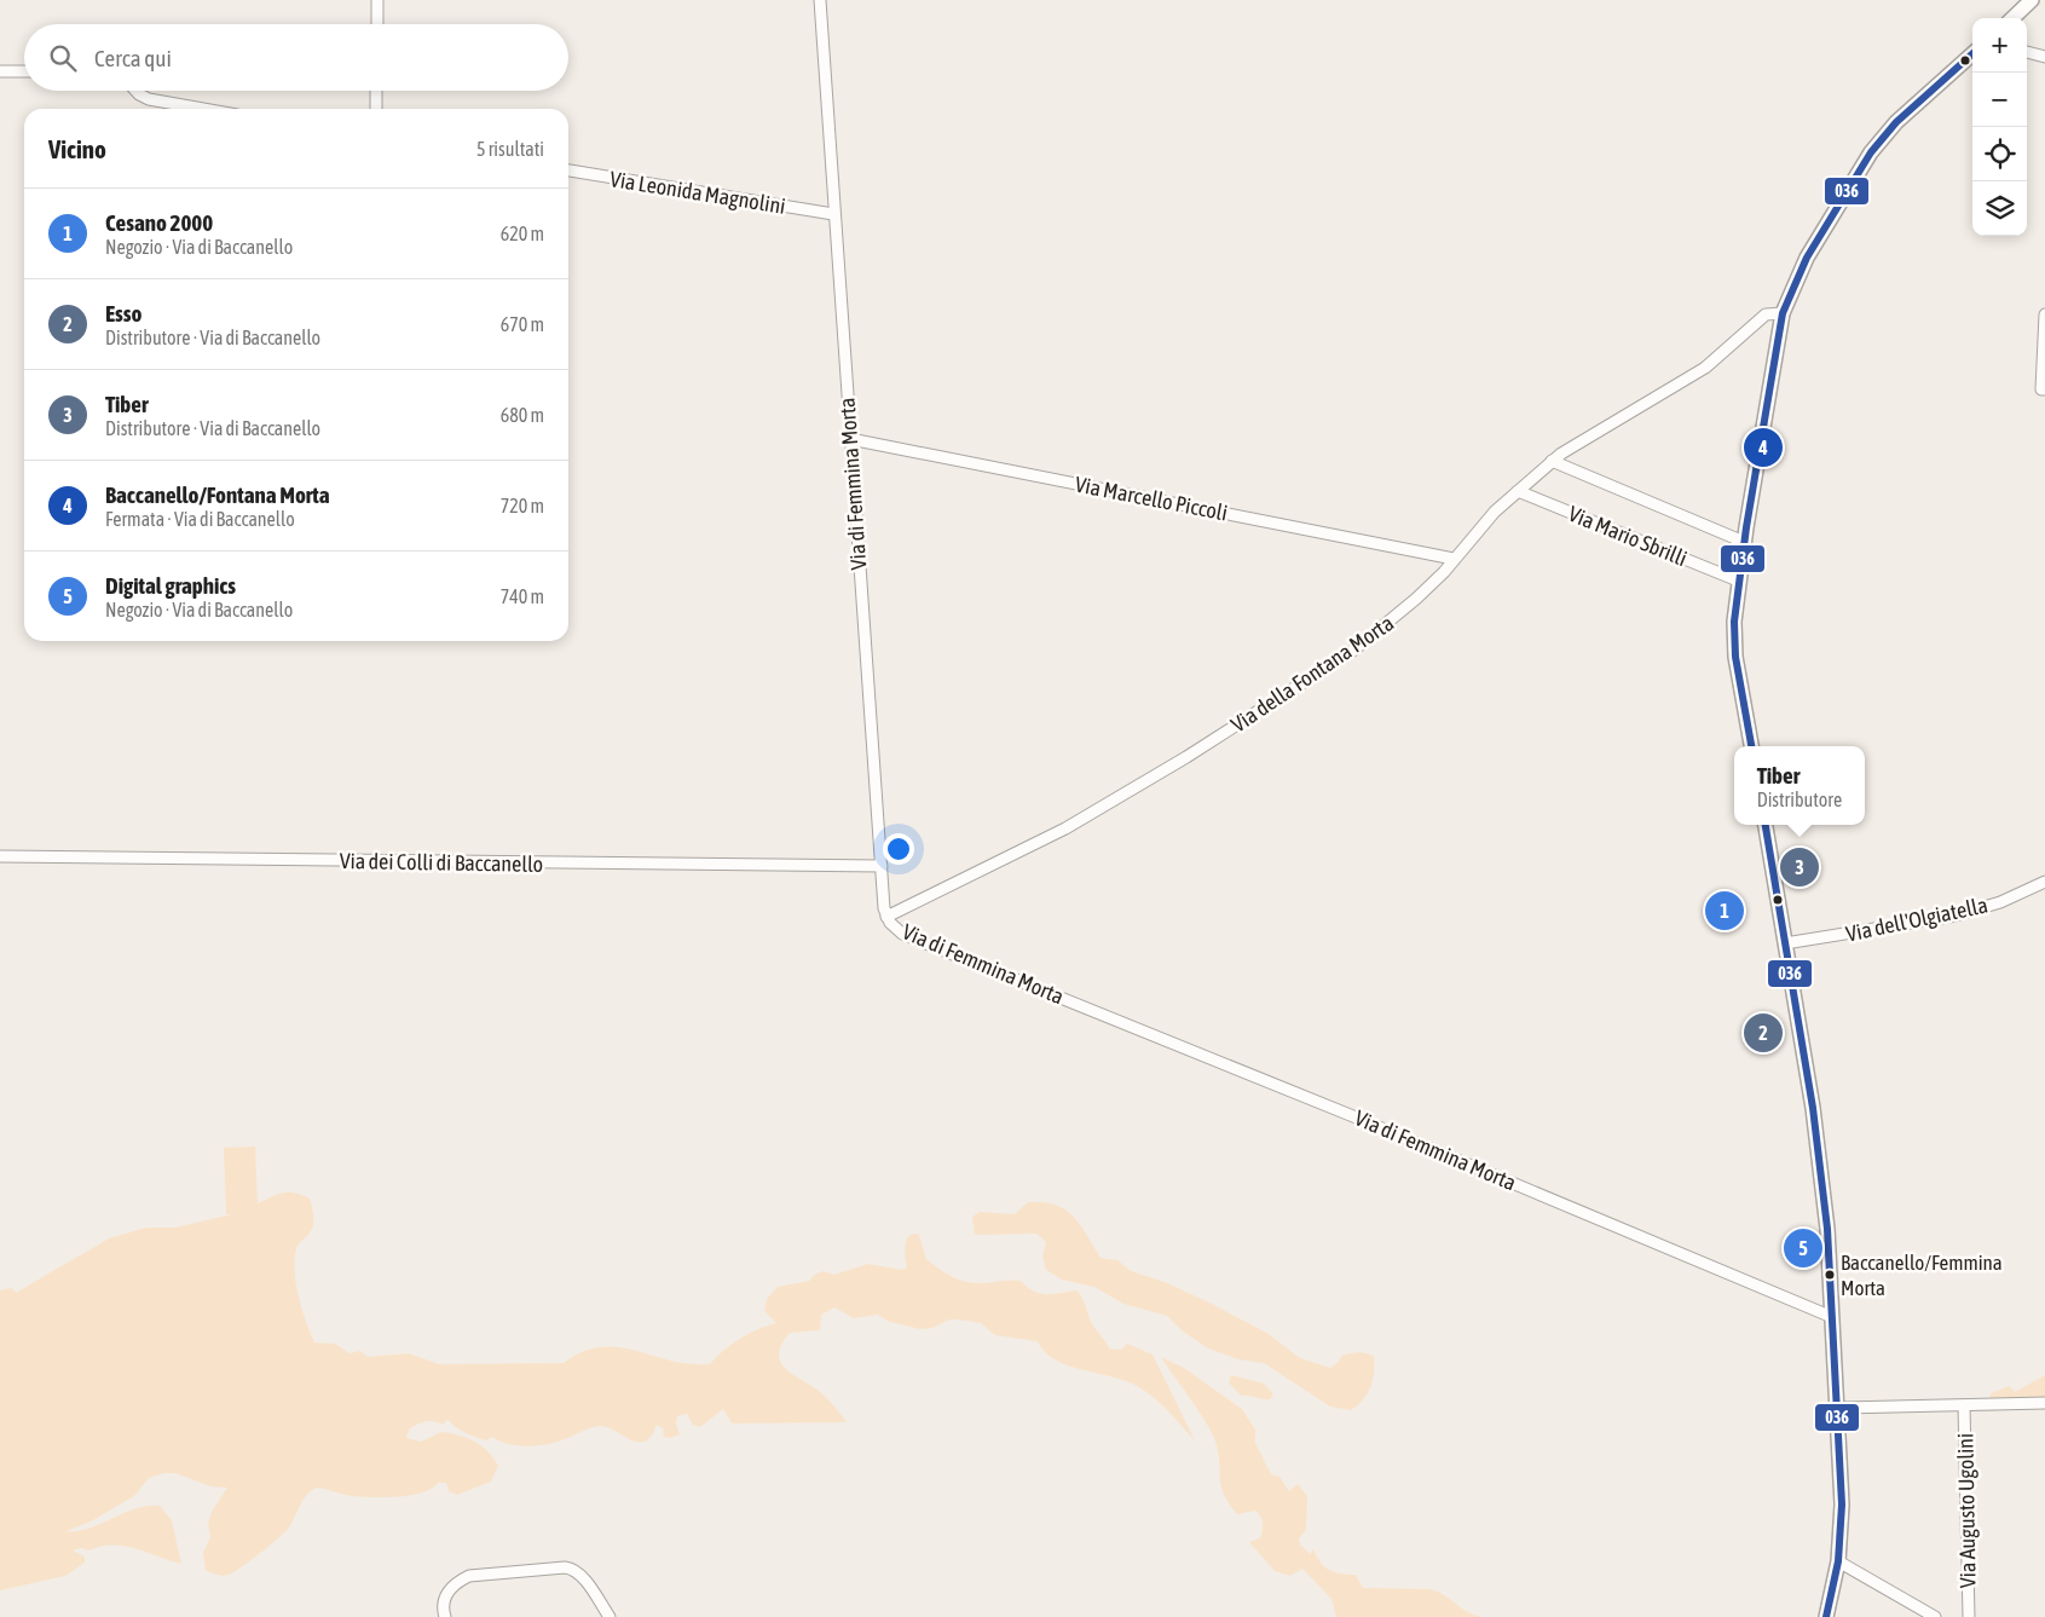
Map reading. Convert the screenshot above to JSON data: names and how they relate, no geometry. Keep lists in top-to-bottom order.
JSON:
{
  "streets": {
    "street": [
      "Via Leonida Magnolini",
      "Via di Femmina Morta",
      "Via Marcello Piccoli",
      "Via Mario Sbrilli",
      "Via della Fontana Morta",
      "Via dei Colli di Baccanello",
      "Via dell'Olgiatella",
      "Via Augusto Ugolini"
    ]
  },
  "crossings": [
    ["Via Leonida Magnolini", "Via di Femmina Morta"],
    ["Via di Femmina Morta", "Via Marcello Piccoli"],
    ["Via di Femmina Morta", "Via della Fontana Morta"],
    ["Via di Femmina Morta", "Via dei Colli di Baccanello"],
    ["Via Marcello Piccoli", "Via della Fontana Morta"],
    ["Via Mario Sbrilli", "Via della Fontana Morta"]
  ],
  "places": ["Baccanello/Femmina Morta"],
  "lines": ["transit line 036"],
  "page": {
    "map_buttons": ["+", "−"],
    "search": "Cerca qui",
    "heading": ["Vicino", "5 risultati"],
    "list": [
      {
        "mark": "1",
        "name": "Cesano 2000",
        "note": "Negozio · Via di Baccanello",
        "value": "620 m"
      },
      {
        "mark": "2",
        "name": "Esso",
        "note": "Distributore · Via di Baccanello",
        "value": "670 m"
      },
      {
        "mark": "3",
        "name": "Tiber",
        "note": "Distributore · Via di Baccanello",
        "value": "680 m"
      },
      {
        "mark": "4",
        "name": "Baccanello/Fontana Morta",
        "note": "Fermata · Via di Baccanello",
        "value": "720 m"
      },
      {
        "mark": "5",
        "name": "Digital graphics",
        "note": "Negozio · Via di Baccanello",
        "value": "740 m"
      }
    ],
    "pins": [
      "4",
      "3",
      "1",
      "2",
      "5"
    ],
    "popup": ["Tiber", "Distributore"]
  }
}
